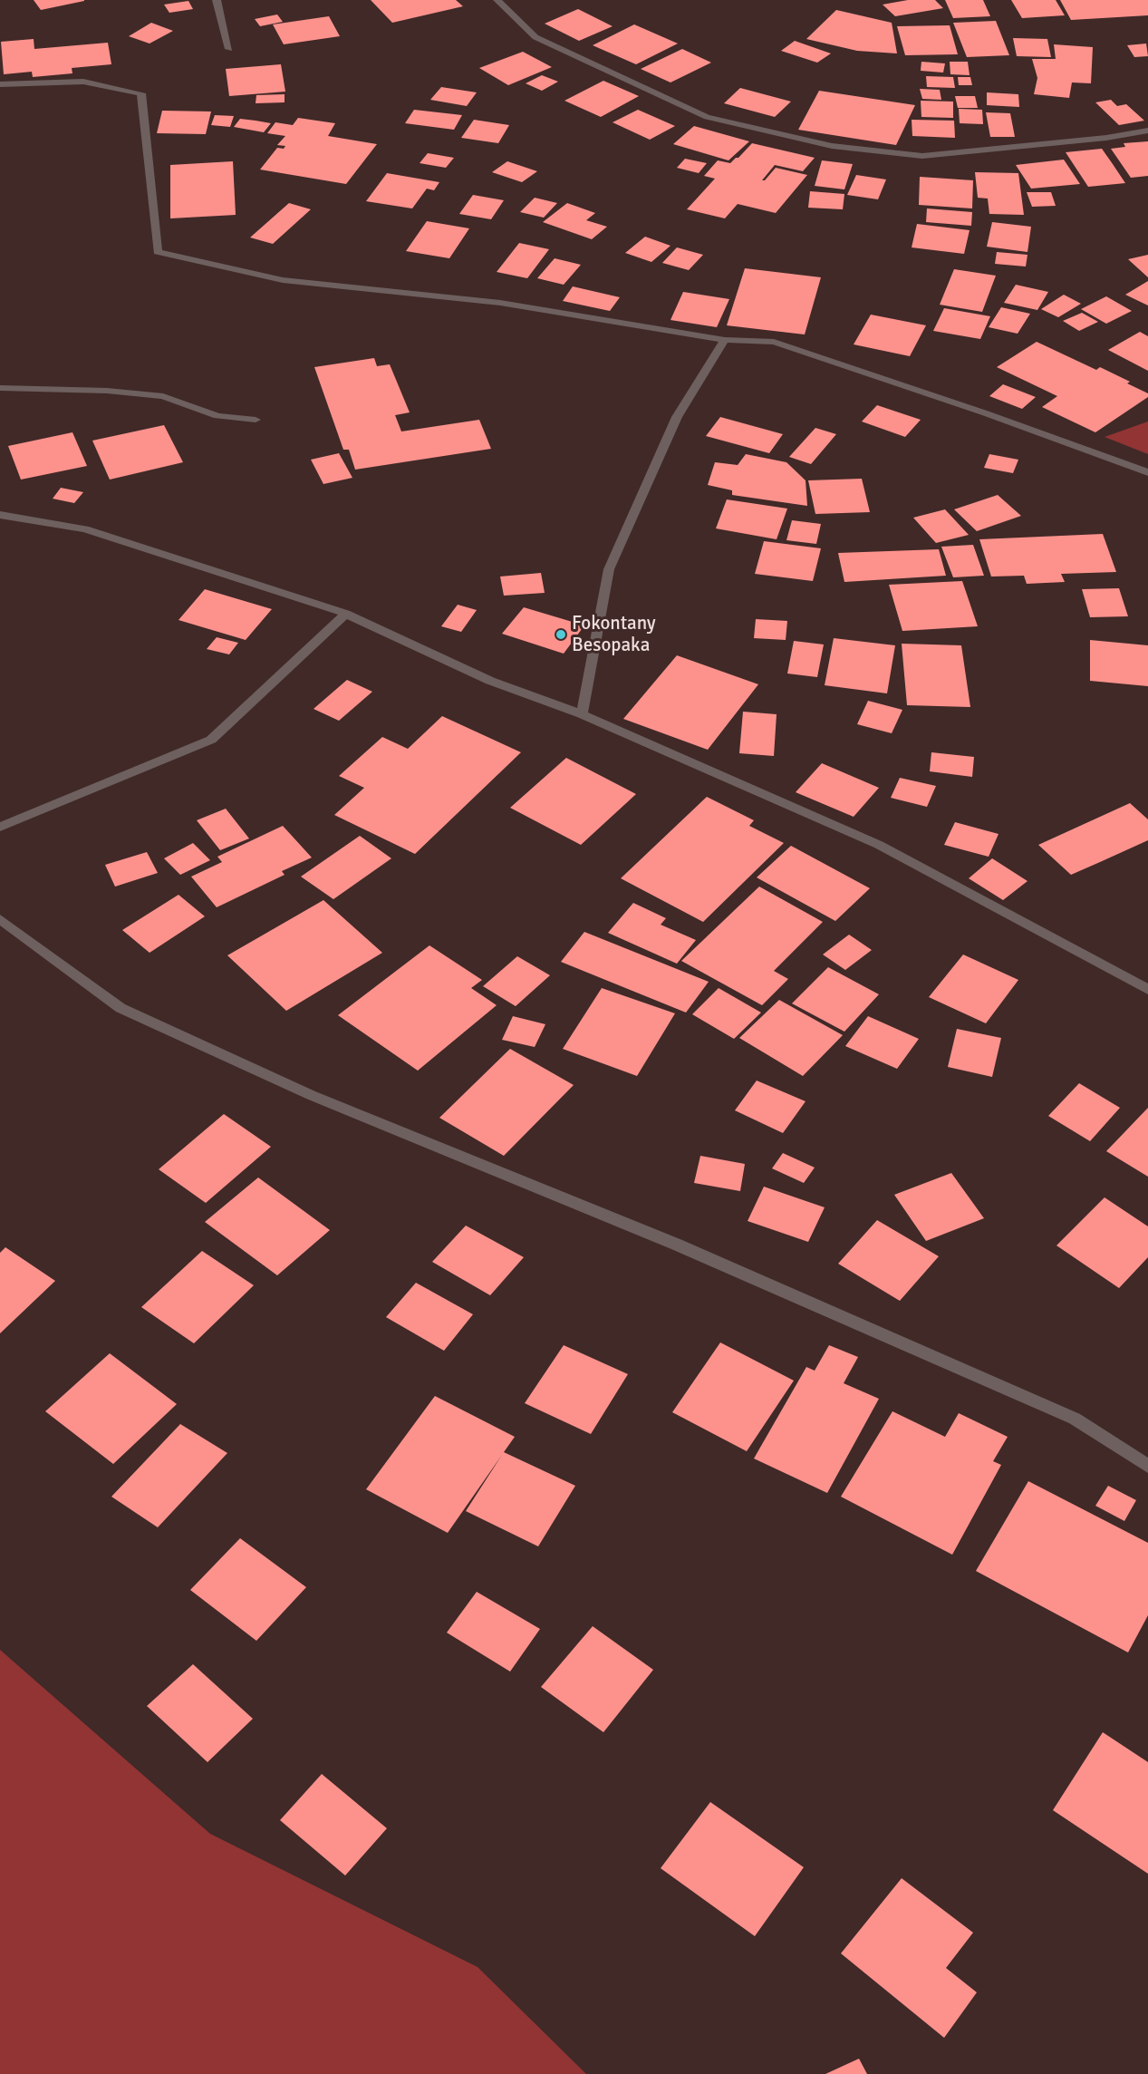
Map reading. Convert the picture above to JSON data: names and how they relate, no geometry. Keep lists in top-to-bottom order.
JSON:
{
  "places": ["Fokontany Besopaka"]
}
